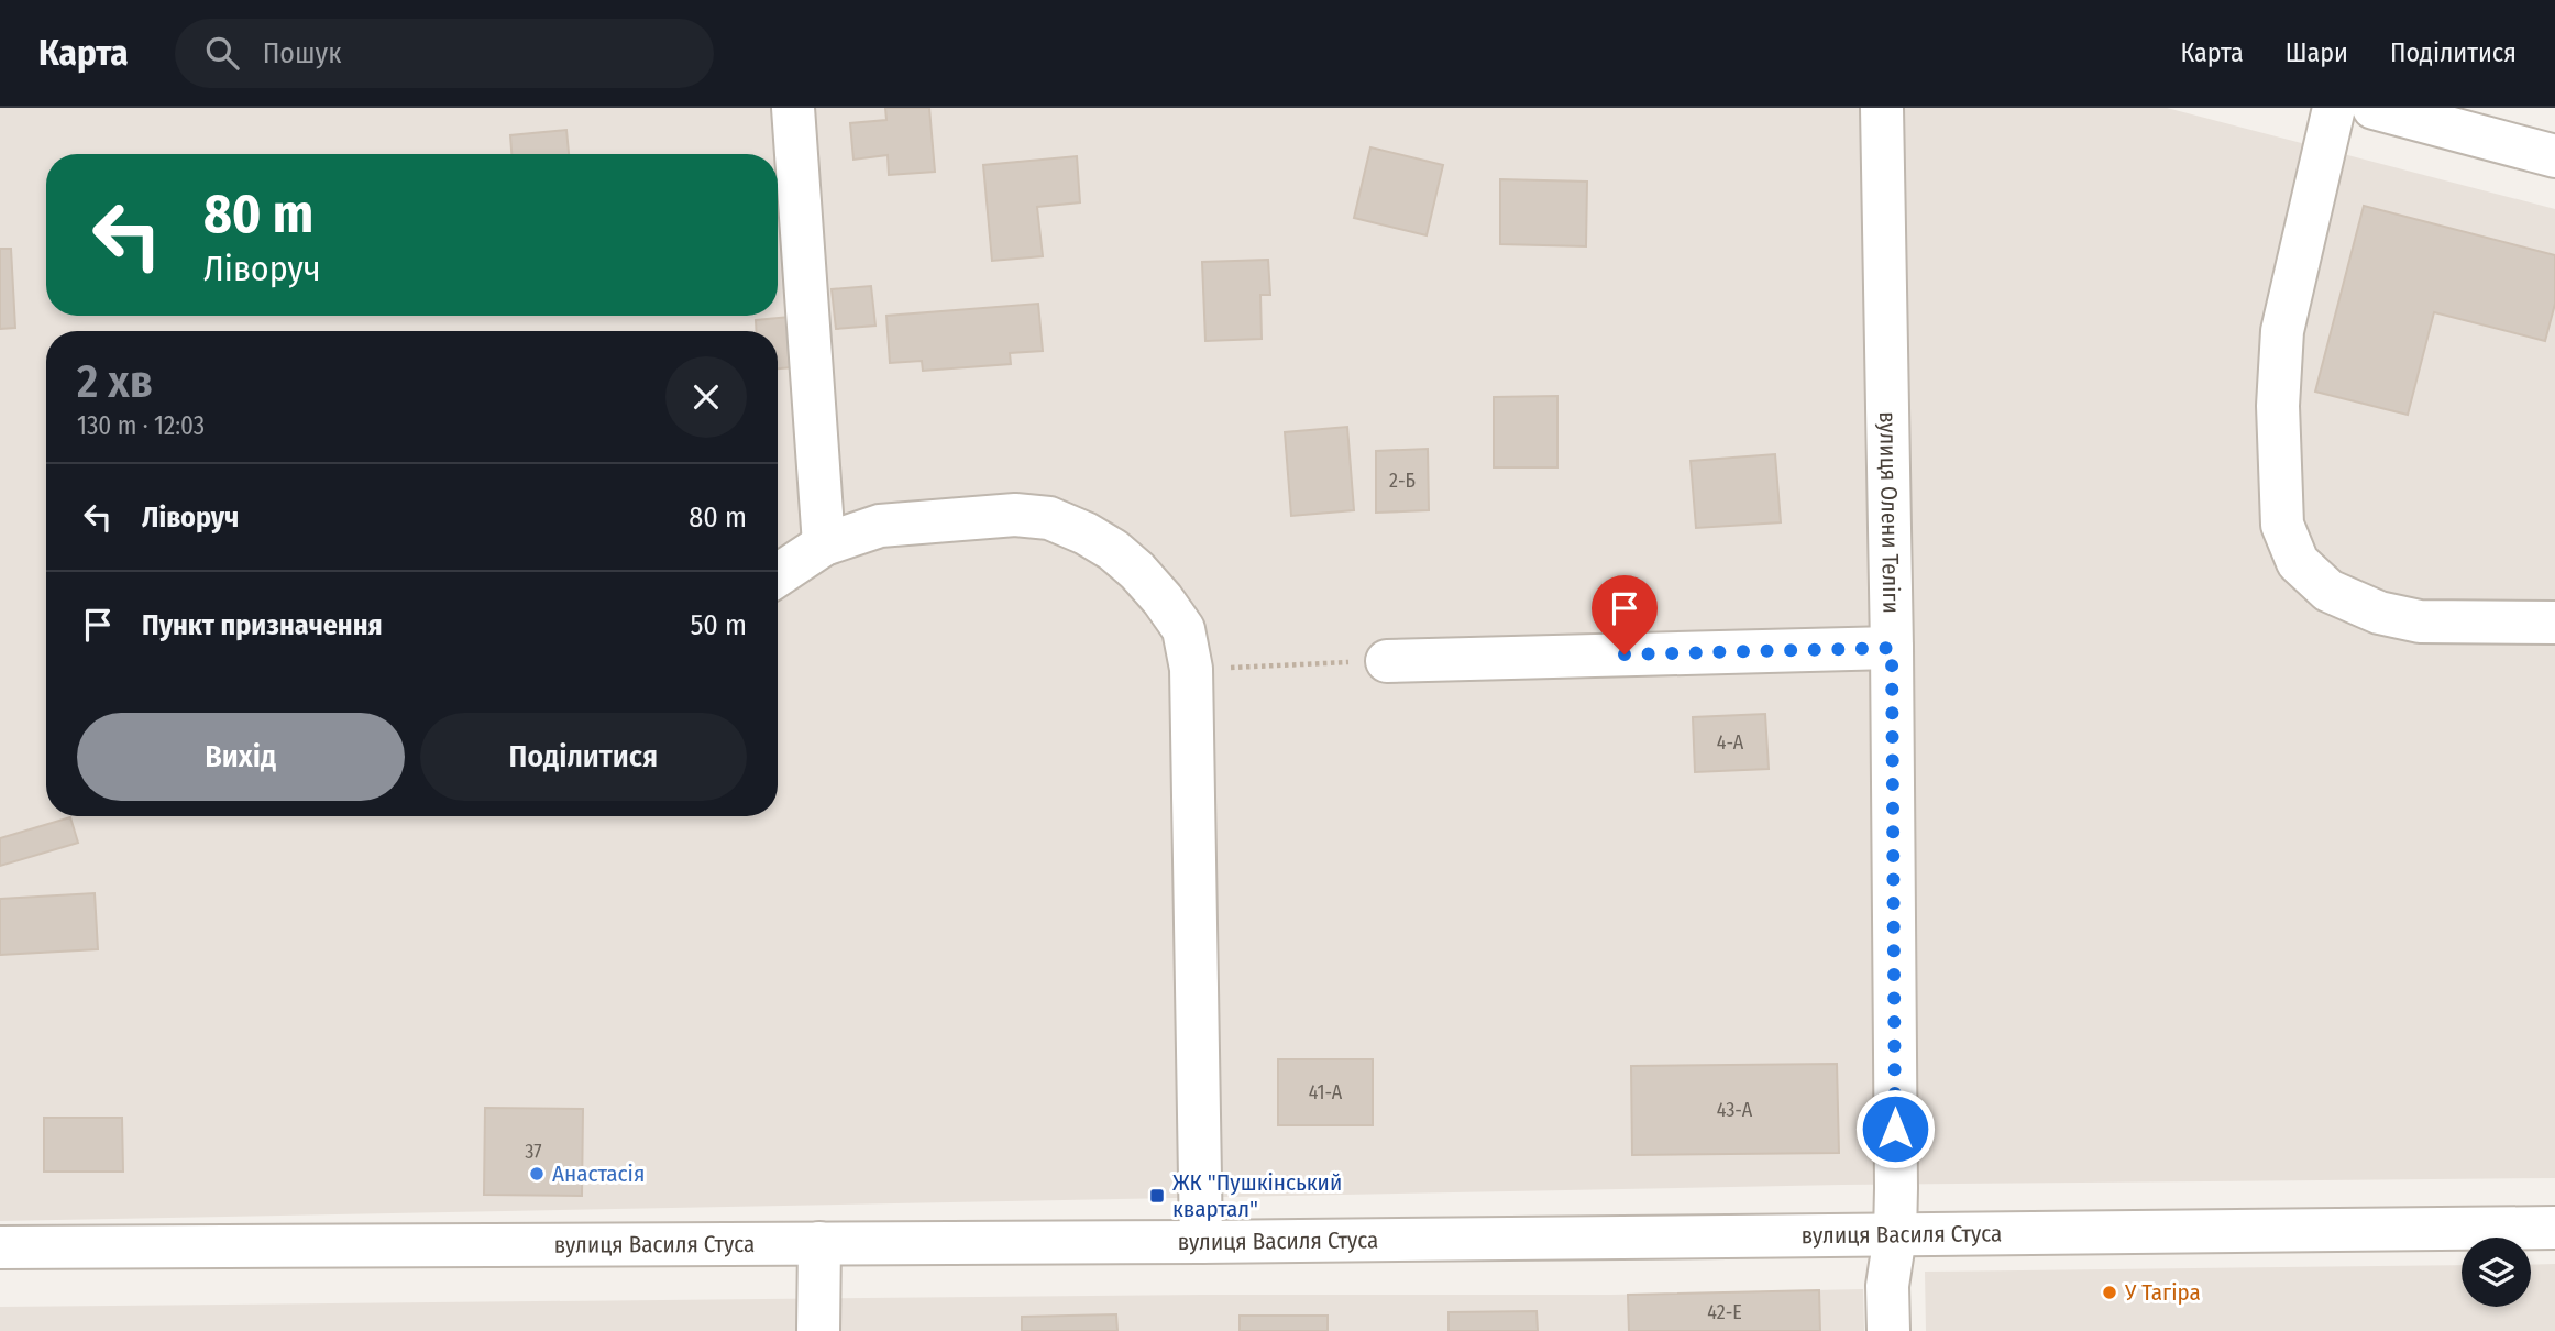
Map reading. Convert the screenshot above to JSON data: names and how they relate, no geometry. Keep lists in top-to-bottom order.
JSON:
{
  "streets": {
    "street": ["вулиця Олени Теліги", "вулиця Василя Стуса"]
  },
  "crossings": [
    ["вулиця Олени Теліги", "вулиця Василя Стуса"]
  ],
  "places": {
    "other": ["Анастасія", "У Тагіра"],
    "transit": ["ЖК \"Пушкінський квартал\""]
  },
  "house_numbers": [
    "2-Б",
    "4-А",
    "41-А",
    "43-А",
    "37",
    "42-Е"
  ],
  "page": {
    "header": "Карта",
    "search": "Пошук",
    "nav": ["Карта", "Шари", "Поділитися"],
    "turn": ["80 m", "Ліворуч"],
    "heading": ["2 хв", "130 m · 12:03"],
    "list": [
      {
        "name": "Ліворуч",
        "value": "80 m"
      },
      {
        "name": "Пункт призначення",
        "value": "50 m"
      }
    ],
    "buttons": ["Вихід", "Поділитися"]
  }
}
